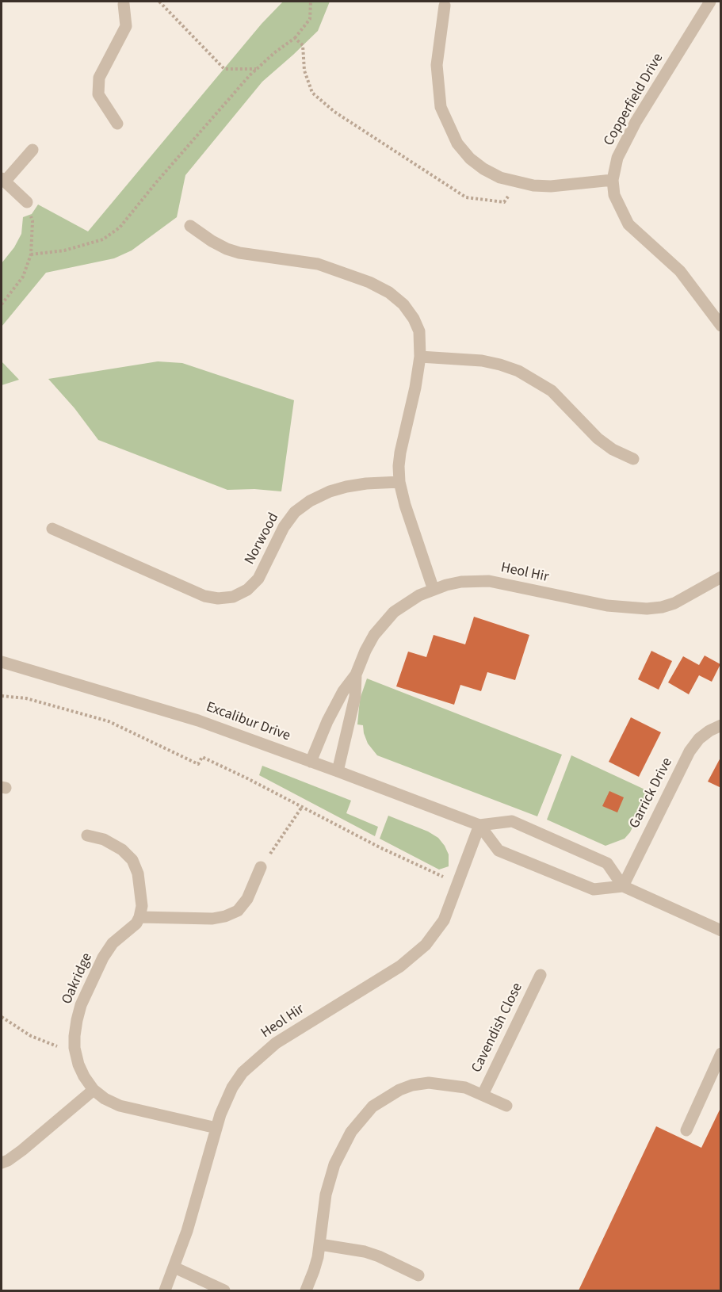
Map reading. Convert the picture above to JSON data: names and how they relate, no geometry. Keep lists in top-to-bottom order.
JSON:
{
  "streets": {
    "street": [
      "Copperfield Drive",
      "Norwood",
      "Heol Hir",
      "Excalibur Drive",
      "Garrick Drive",
      "Oakridge",
      "Cavendish Close"
    ]
  },
  "crossings": [
    ["Heol Hir", "Excalibur Drive"],
    ["Heol Hir", "Oakridge"],
    ["Excalibur Drive", "Garrick Drive"]
  ]
}
